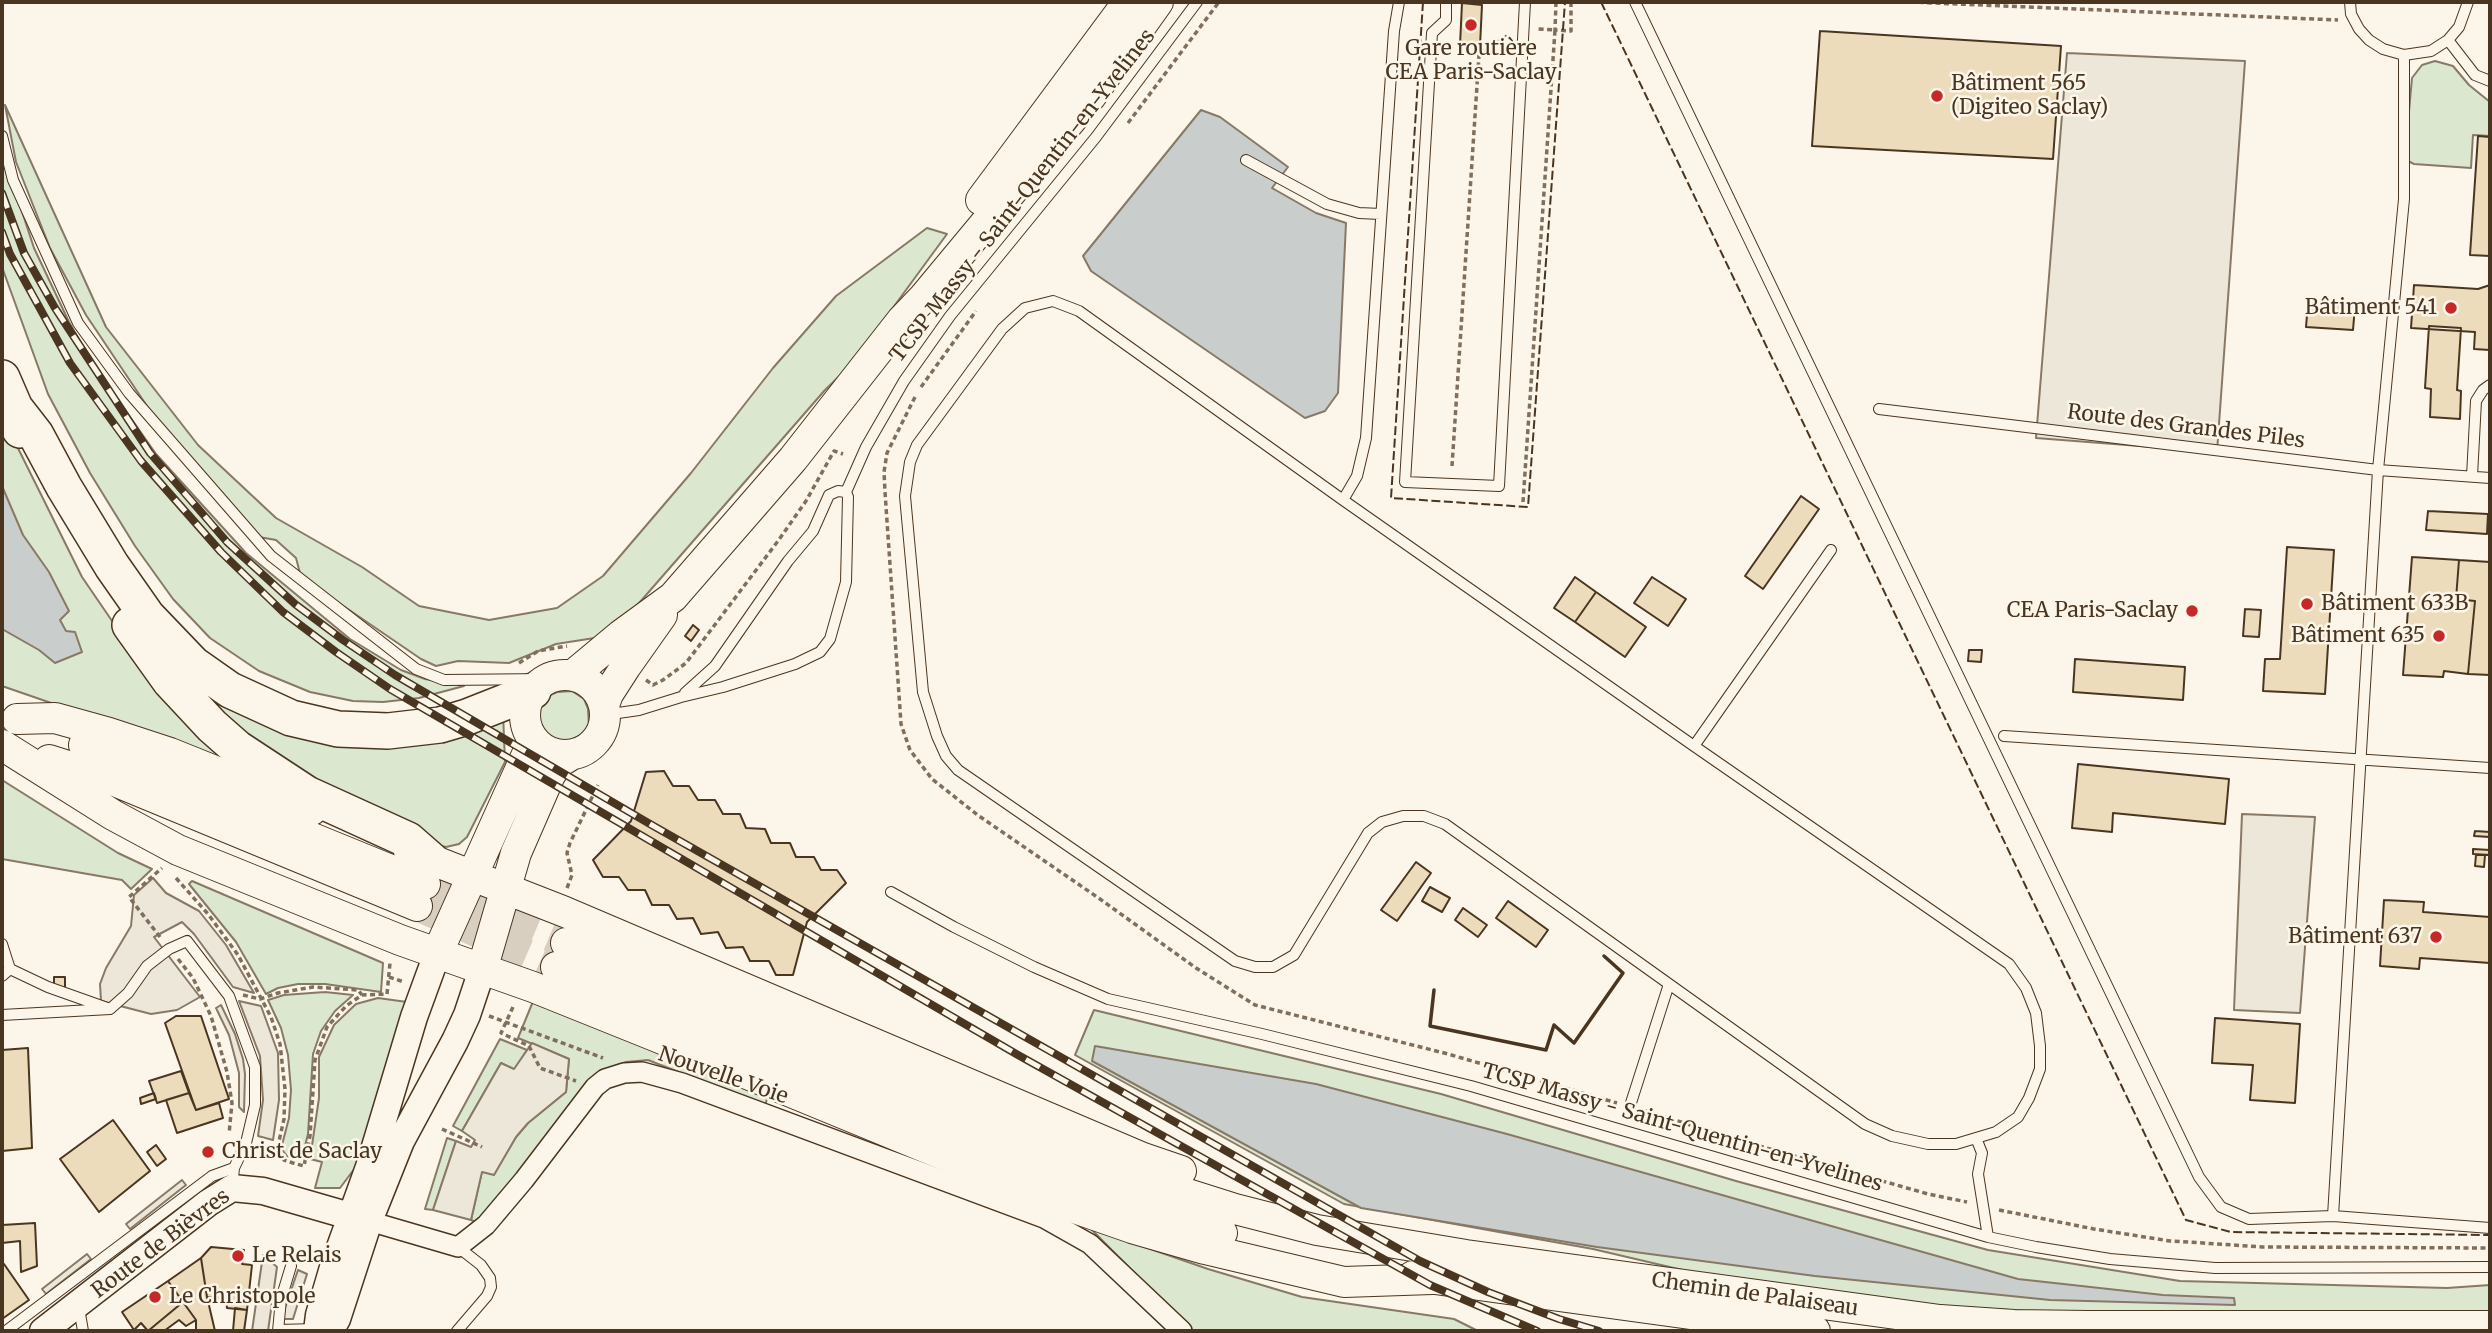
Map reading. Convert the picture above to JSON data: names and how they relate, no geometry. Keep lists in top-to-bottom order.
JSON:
{
  "streets": {
    "main road": ["Route de Bièvres", "Chemin de Palaiseau"],
    "street": ["Nouvelle Voie"],
    "lane": ["TCSP Massy - Saint-Quentin-en-Yvelines", "Route des Grandes Piles"]
  },
  "places": [
    "Gare routière CEA Paris-Saclay",
    "Bâtiment 565 (Digiteo Saclay)",
    "Bâtiment 541",
    "Bâtiment 633B",
    "CEA Paris-Saclay",
    "Bâtiment 635",
    "Bâtiment 637",
    "Christ de Saclay",
    "Le Relais",
    "Le Christopole"
  ]
}
